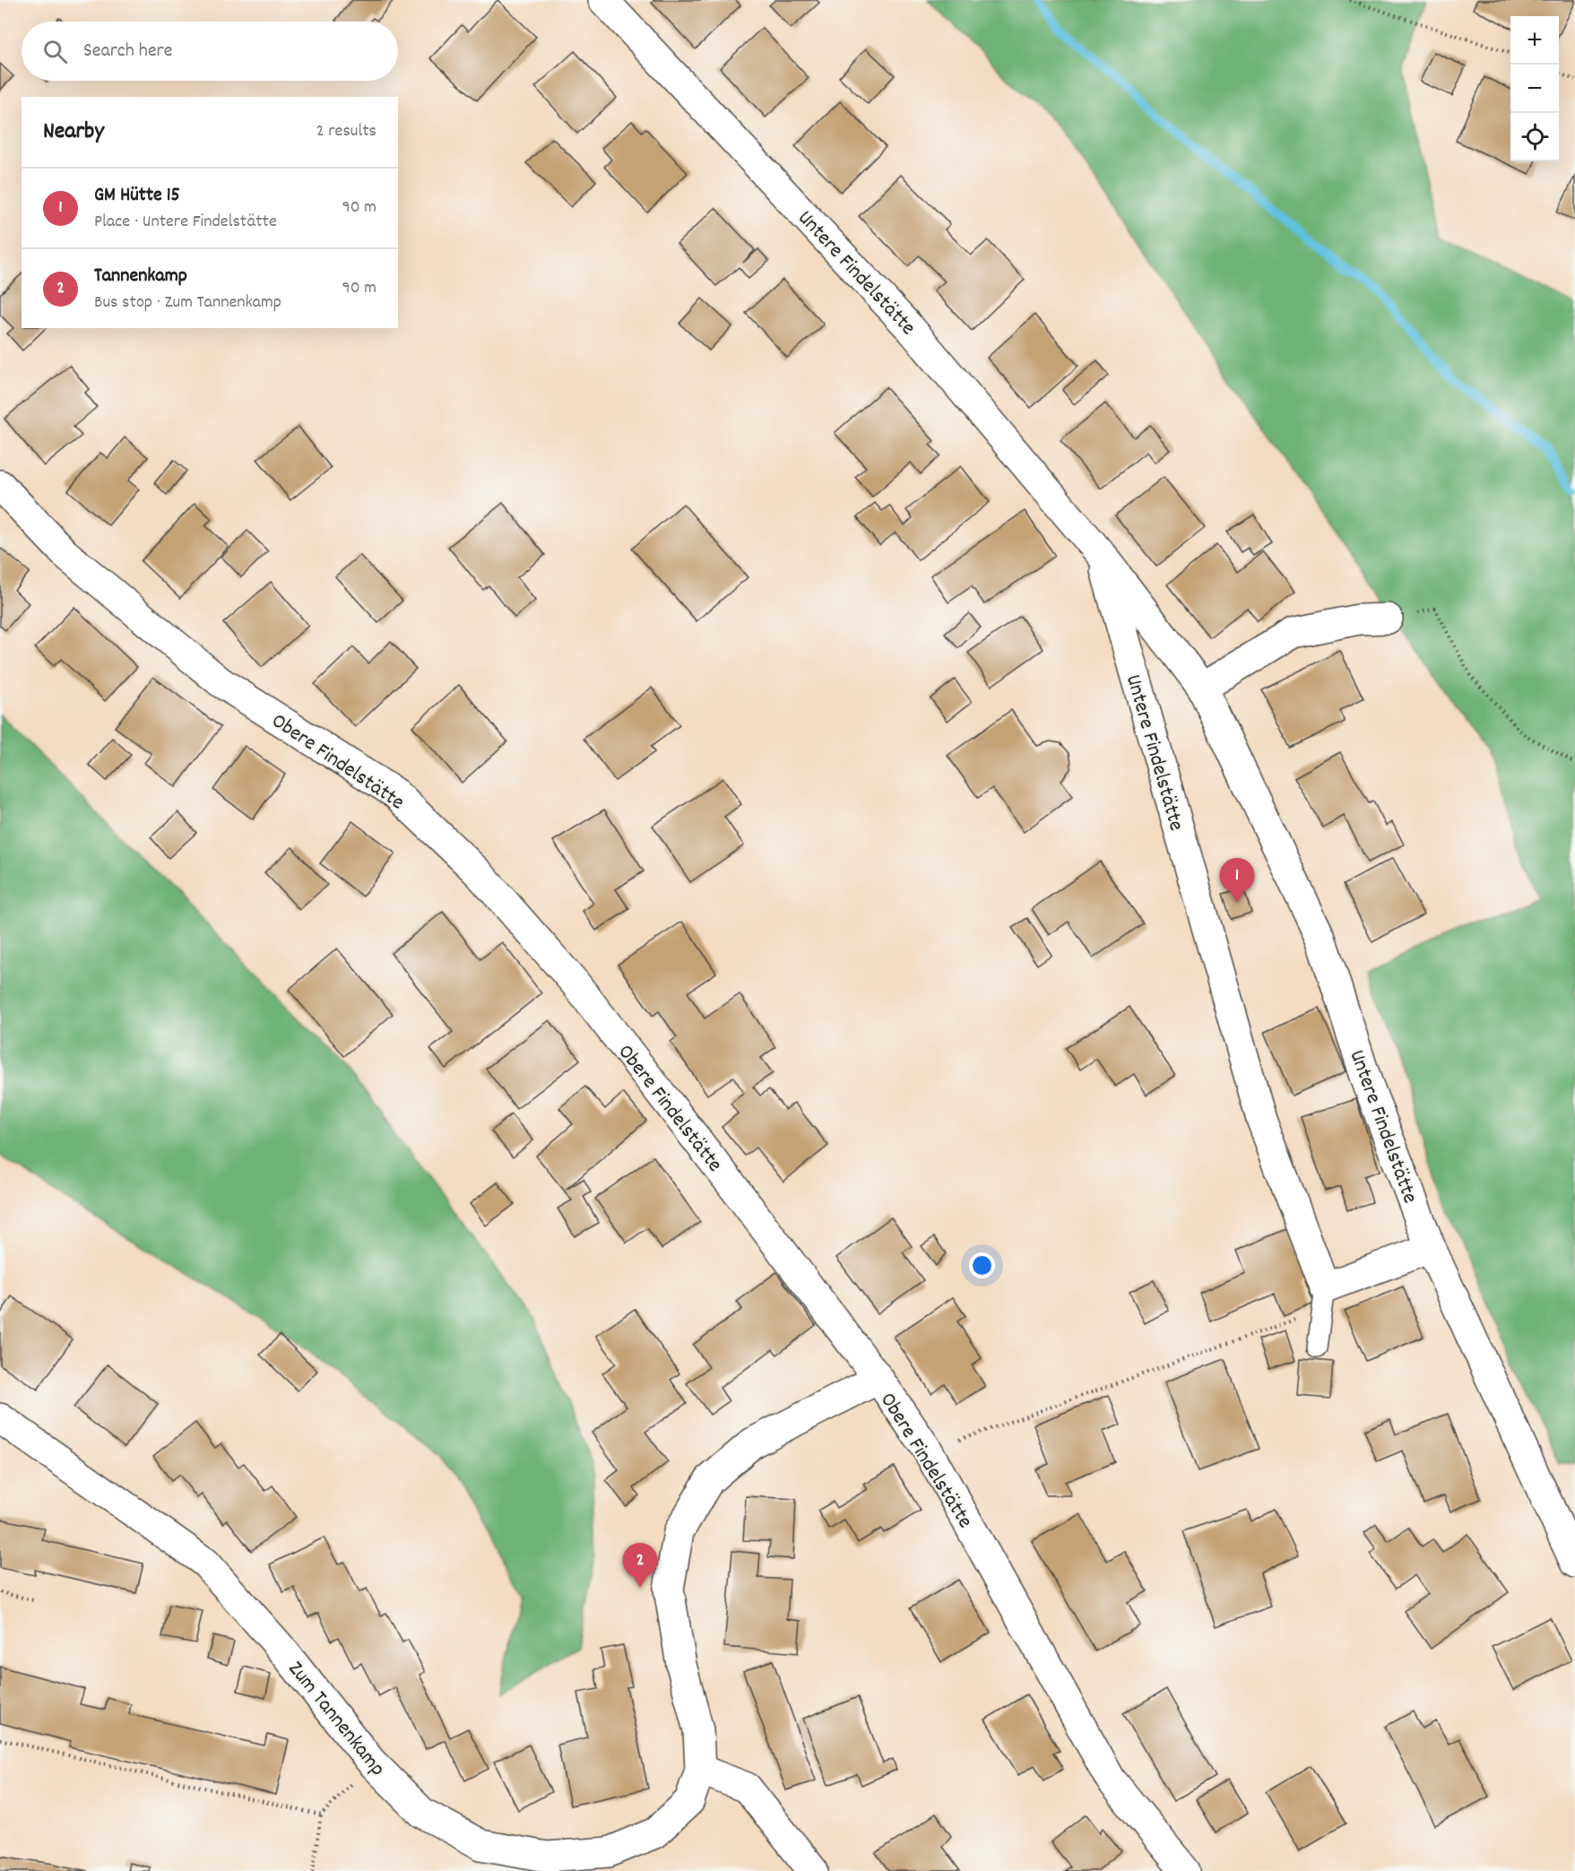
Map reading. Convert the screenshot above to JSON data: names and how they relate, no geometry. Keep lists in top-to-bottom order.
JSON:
{
  "streets": {
    "street": ["Untere Findelstätte", "Obere Findelstätte", "Zum Tannenkamp"]
  },
  "crossings": [
    ["Obere Findelstätte", "Zum Tannenkamp"]
  ],
  "page": {
    "map_buttons": ["+", "−"],
    "search": "Search here",
    "heading": ["Nearby", "2 results"],
    "list": [
      {
        "mark": "1",
        "name": "GM Hütte 15",
        "note": "Place · Untere Findelstätte",
        "value": "90 m"
      },
      {
        "mark": "2",
        "name": "Tannenkamp",
        "note": "Bus stop · Zum Tannenkamp",
        "value": "90 m"
      }
    ],
    "pins": ["1", "2"]
  }
}
